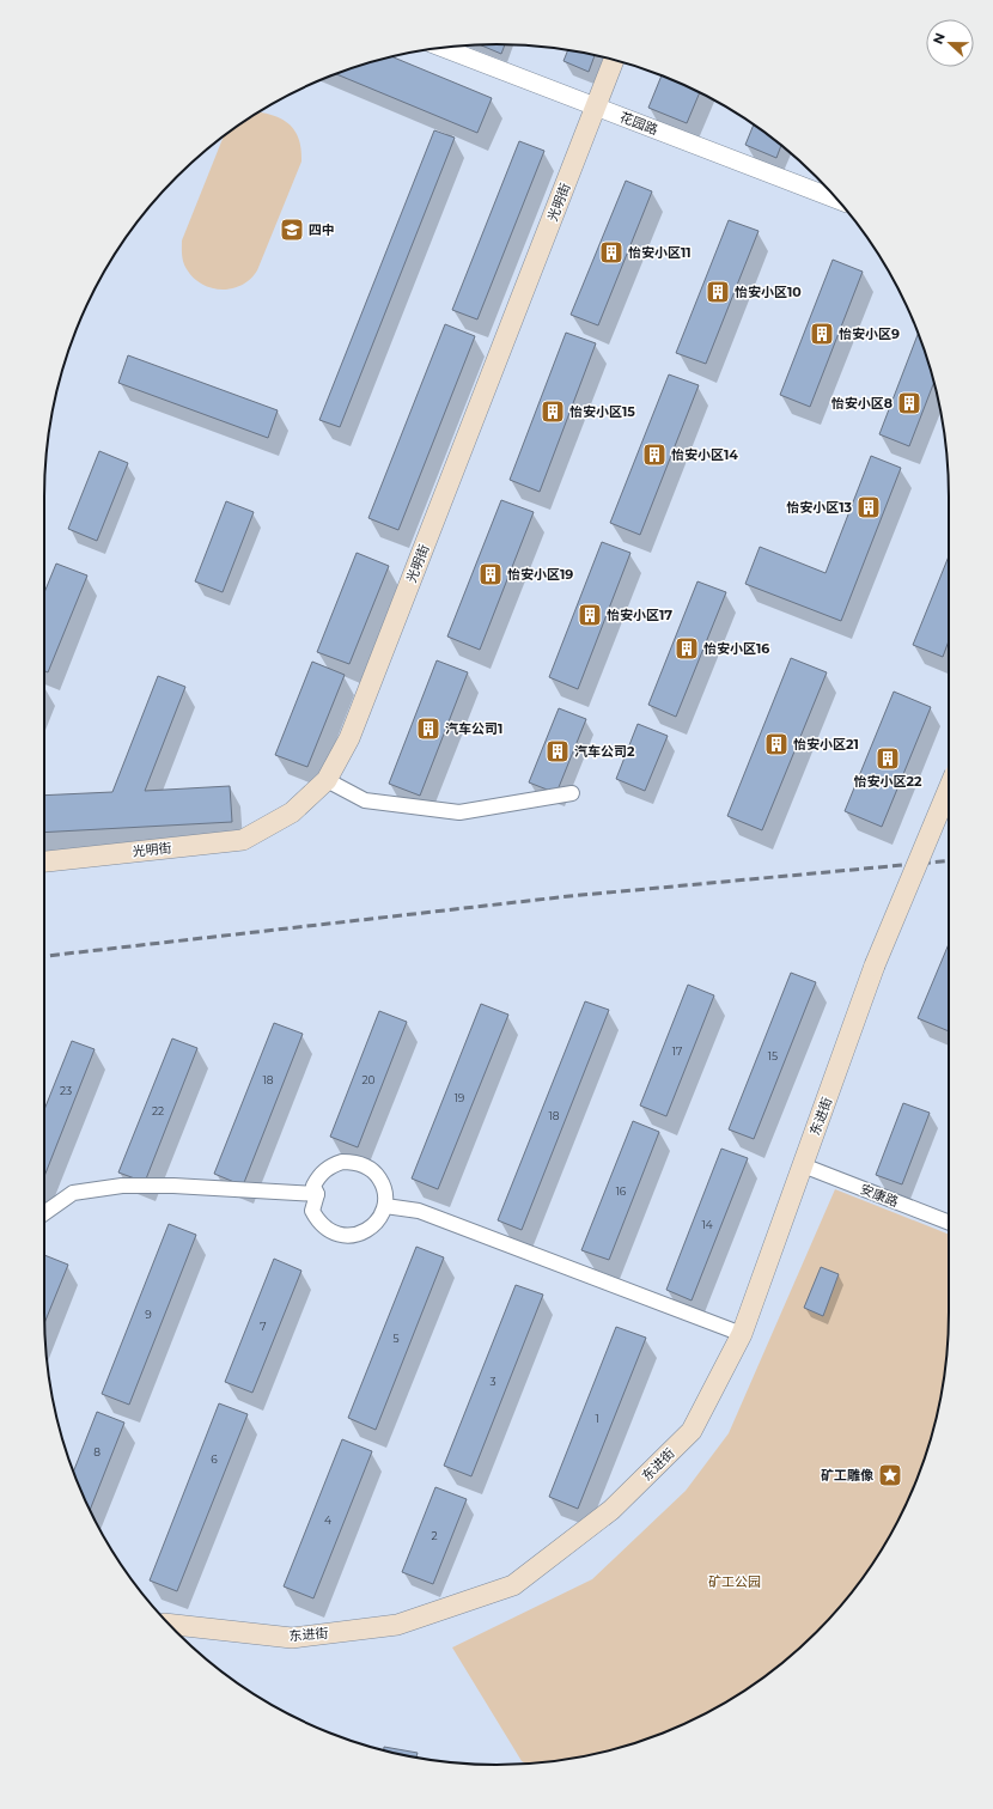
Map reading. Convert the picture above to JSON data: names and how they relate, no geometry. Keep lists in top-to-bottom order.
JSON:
{
  "streets": {
    "main road": ["光明街", "东进街"],
    "street": ["花园路", "安康路"]
  },
  "crossings": [
    ["花园路", "光明街"],
    ["东进街", "安康路"]
  ],
  "parks": ["矿工公园"],
  "places": {
    "school or university": ["四中"],
    "building": [
      "怡安小区11",
      "怡安小区10",
      "怡安小区9",
      "怡安小区8",
      "怡安小区15",
      "怡安小区14",
      "怡安小区13",
      "怡安小区19",
      "怡安小区17",
      "怡安小区16",
      "汽车公司1",
      "怡安小区21",
      "汽车公司2",
      "怡安小区22"
    ],
    "place": ["矿工雕像"]
  },
  "house_numbers": [
    "17",
    "15",
    "18",
    "20",
    "23",
    "19",
    "22",
    "18",
    "16",
    "14",
    "9",
    "7",
    "5",
    "3",
    "1",
    "8",
    "6",
    "4",
    "2"
  ],
  "north": "left"
}
